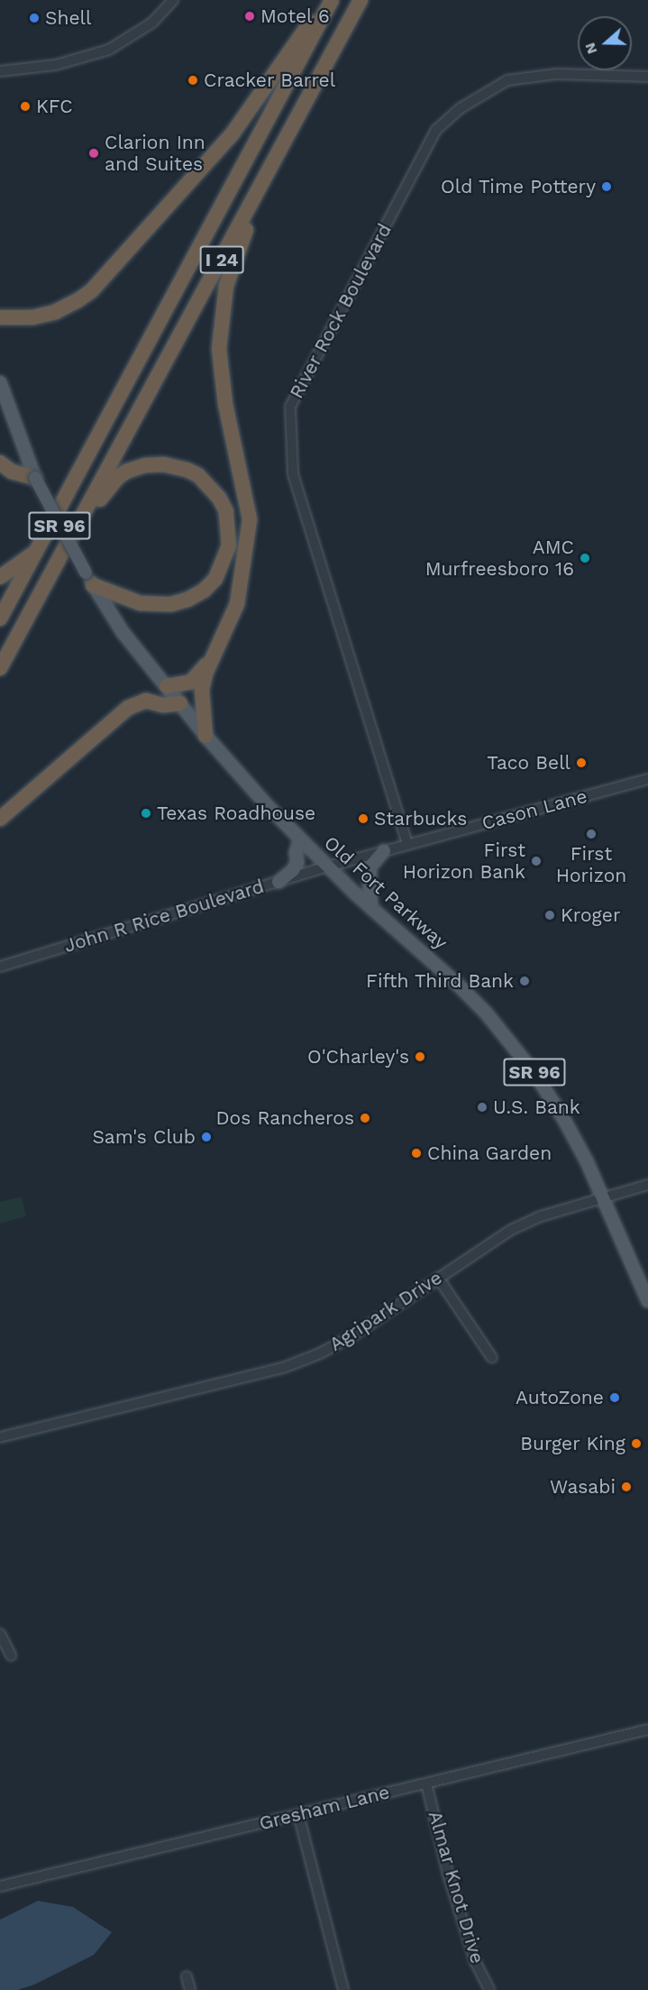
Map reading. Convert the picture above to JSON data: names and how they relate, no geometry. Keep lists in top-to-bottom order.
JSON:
{
  "streets": {
    "highway": ["I 24"],
    "main road": ["SR 96", "Old Fort Parkway"],
    "street": [
      "River Rock Boulevard",
      "Cason Lane",
      "John R Rice Boulevard",
      "Agripark Drive",
      "Gresham Lane",
      "Almar Knot Drive"
    ]
  },
  "crossings": [
    ["River Rock Boulevard", "Cason Lane"],
    ["Cason Lane", "Old Fort Parkway"],
    ["Cason Lane", "John R Rice Boulevard"],
    ["Old Fort Parkway", "John R Rice Boulevard"],
    ["Old Fort Parkway", "Agripark Drive"],
    ["Gresham Lane", "Almar Knot Drive"]
  ],
  "places": [
    "Motel 6",
    "Shell",
    "Cracker Barrel",
    "KFC",
    "Clarion Inn and Suites",
    "Old Time Pottery",
    "AMC Murfreesboro 16",
    "Taco Bell",
    "Texas Roadhouse",
    "Starbucks",
    "First Horizon",
    "First Horizon Bank",
    "Kroger",
    "Fifth Third Bank",
    "O'Charley's",
    "U.S. Bank",
    "Dos Rancheros",
    "Sam's Club",
    "China Garden",
    "AutoZone",
    "Burger King",
    "Wasabi"
  ],
  "north": "left"
}
